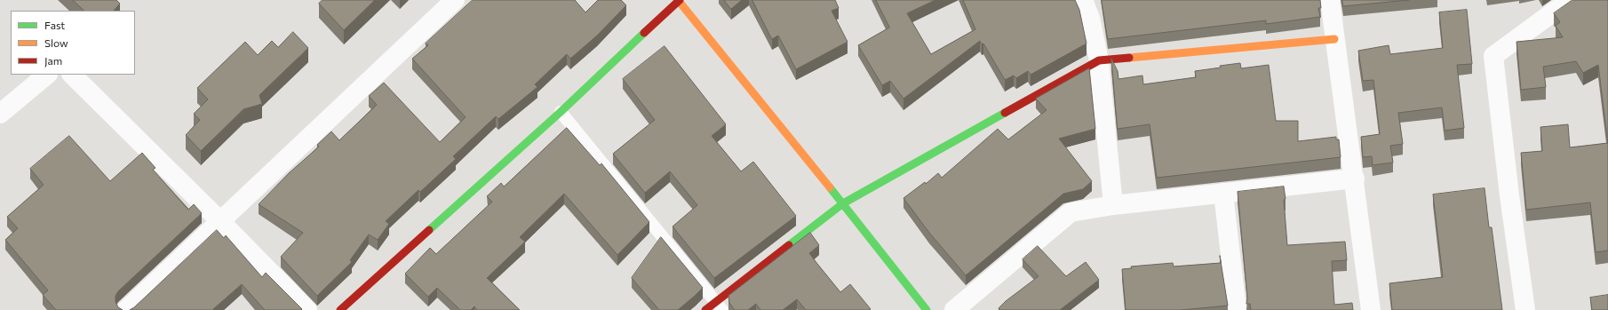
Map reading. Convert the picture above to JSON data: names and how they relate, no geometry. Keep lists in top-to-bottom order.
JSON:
{
  "legend": ["Fast", "Slow", "Jam"]
}
